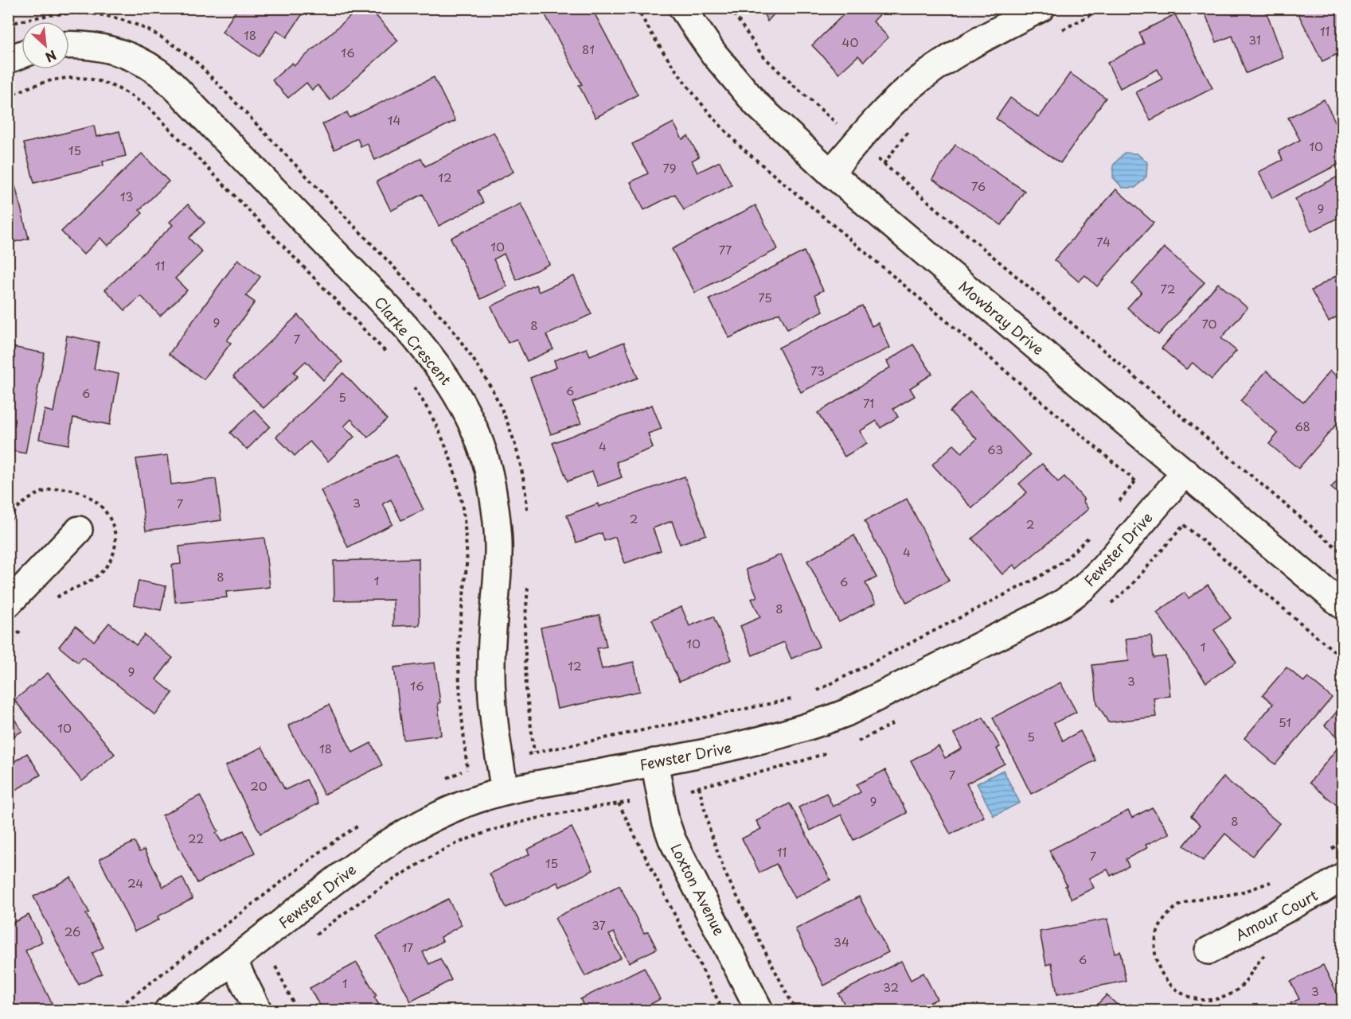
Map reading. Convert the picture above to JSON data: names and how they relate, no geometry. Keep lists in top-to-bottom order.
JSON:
{
  "streets": {
    "street": [
      "Mowbray Drive",
      "Clarke Crescent",
      "Fewster Drive",
      "Loxton Avenue",
      "Amour Court"
    ]
  },
  "crossings": [
    ["Mowbray Drive", "Fewster Drive"],
    ["Clarke Crescent", "Fewster Drive"],
    ["Fewster Drive", "Loxton Avenue"]
  ],
  "house_numbers": [
    "11",
    "18",
    "31",
    "40",
    "81",
    "16",
    "14",
    "10",
    "15",
    "79",
    "12",
    "76",
    "13",
    "9",
    "74",
    "10",
    "77",
    "11",
    "72",
    "75",
    "9",
    "70",
    "8",
    "7",
    "73",
    "6",
    "6",
    "5",
    "71",
    "68",
    "4",
    "63",
    "3",
    "7",
    "2",
    "2",
    "4",
    "8",
    "1",
    "6",
    "8",
    "10",
    "1",
    "12",
    "9",
    "3",
    "16",
    "51",
    "10",
    "5",
    "18",
    "7",
    "20",
    "9",
    "8",
    "22",
    "11",
    "7",
    "15",
    "24",
    "37",
    "26",
    "34",
    "17",
    "6",
    "1",
    "32",
    "3"
  ],
  "north": "bottom right"
}
